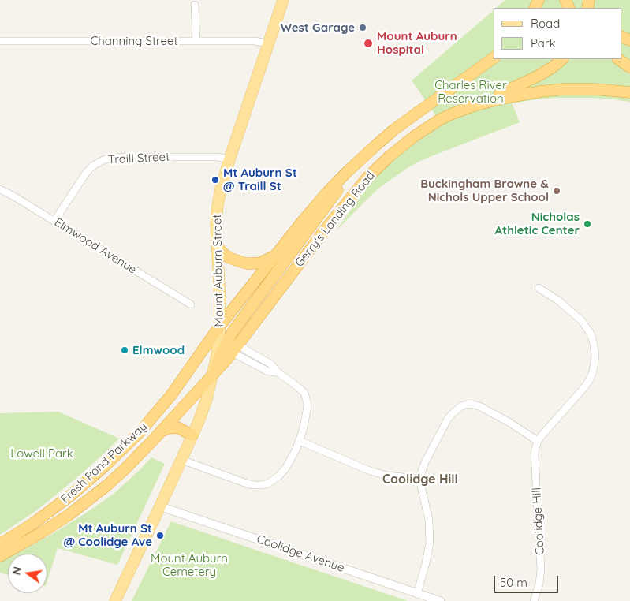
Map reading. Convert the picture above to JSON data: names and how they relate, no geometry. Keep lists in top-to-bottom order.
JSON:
{
  "streets": {
    "highway": ["Gerry's Landing Road", "Fresh Pond Parkway"],
    "main road": ["Mount Auburn Street"],
    "street": [
      "Channing Street",
      "Traill Street",
      "Elmwood Avenue",
      "Coolidge Hill",
      "Coolidge Avenue"
    ]
  },
  "crossings": [
    ["Channing Street", "Mount Auburn Street"],
    ["Traill Street", "Elmwood Avenue"],
    ["Traill Street", "Mount Auburn Street"],
    ["Gerry's Landing Road", "Mount Auburn Street"],
    ["Gerry's Landing Road", "Fresh Pond Parkway"],
    ["Mount Auburn Street", "Fresh Pond Parkway"],
    ["Mount Auburn Street", "Coolidge Avenue"]
  ],
  "districts": ["Coolidge Hill"],
  "parks": ["Charles River Reservation", "Lowell Park", "Mount Auburn Cemetery"],
  "places": [
    "West Garage",
    "Mount Auburn Hospital",
    "Mt Auburn St @ Traill St",
    "Buckingham Browne & Nichols Upper School",
    "Nicholas Athletic Center",
    "Elmwood",
    "Mt Auburn St @ Coolidge Ave"
  ],
  "legend": ["Road", "Park"],
  "scale_bar": "50 m",
  "north": "left"
}
